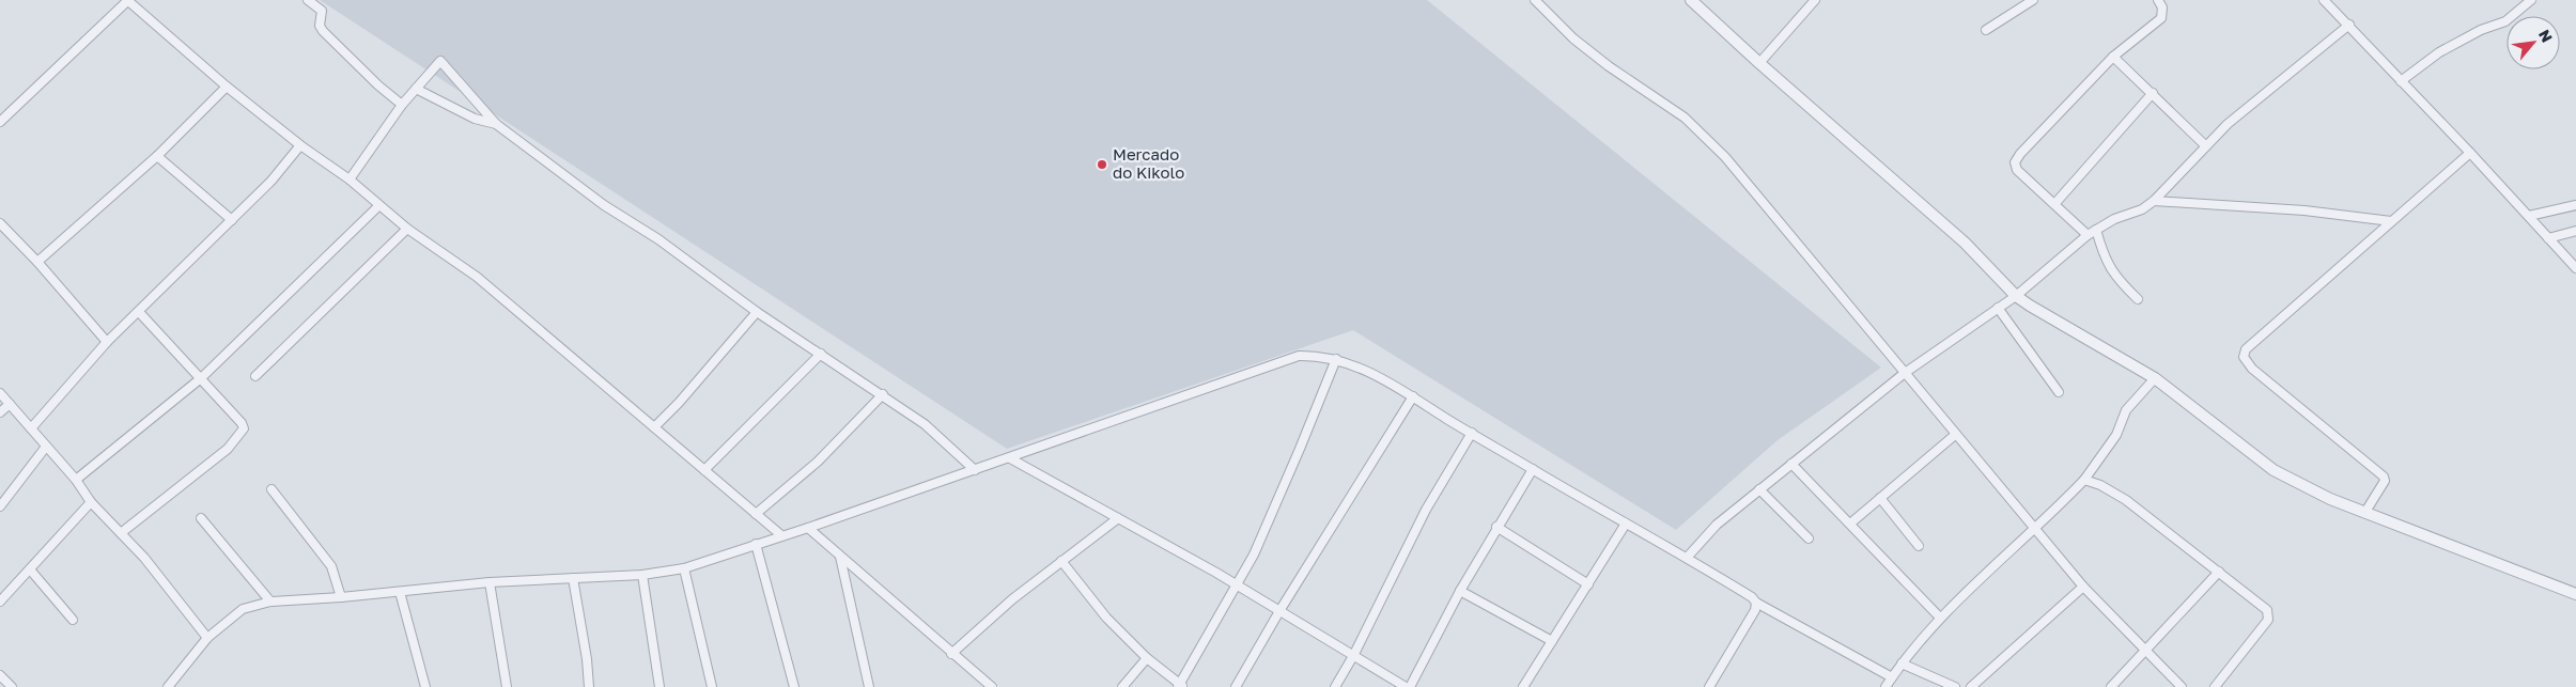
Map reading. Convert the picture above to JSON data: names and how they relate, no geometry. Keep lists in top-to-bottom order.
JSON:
{
  "places": ["Mercado do Kikolo"],
  "north": "top right"
}
